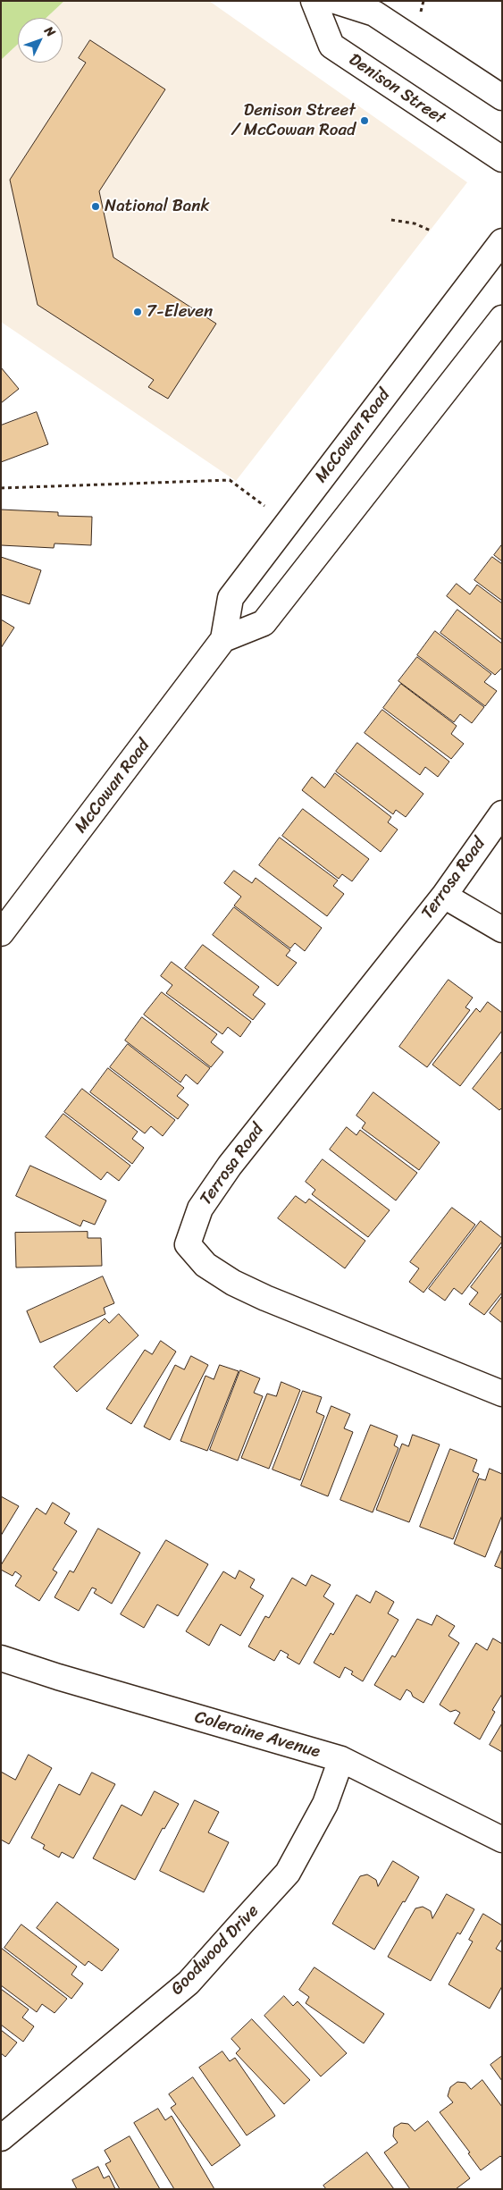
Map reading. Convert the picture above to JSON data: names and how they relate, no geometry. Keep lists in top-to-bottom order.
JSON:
{
  "streets": {
    "street": [
      "Denison Street",
      "McCowan Road",
      "Terrosa Road",
      "Coleraine Avenue",
      "Goodwood Drive"
    ]
  },
  "crossings": [
    ["Coleraine Avenue", "Goodwood Drive"]
  ],
  "places": ["Denison Street / McCowan Road", "National Bank", "7-Eleven"],
  "north": "top right"
}
